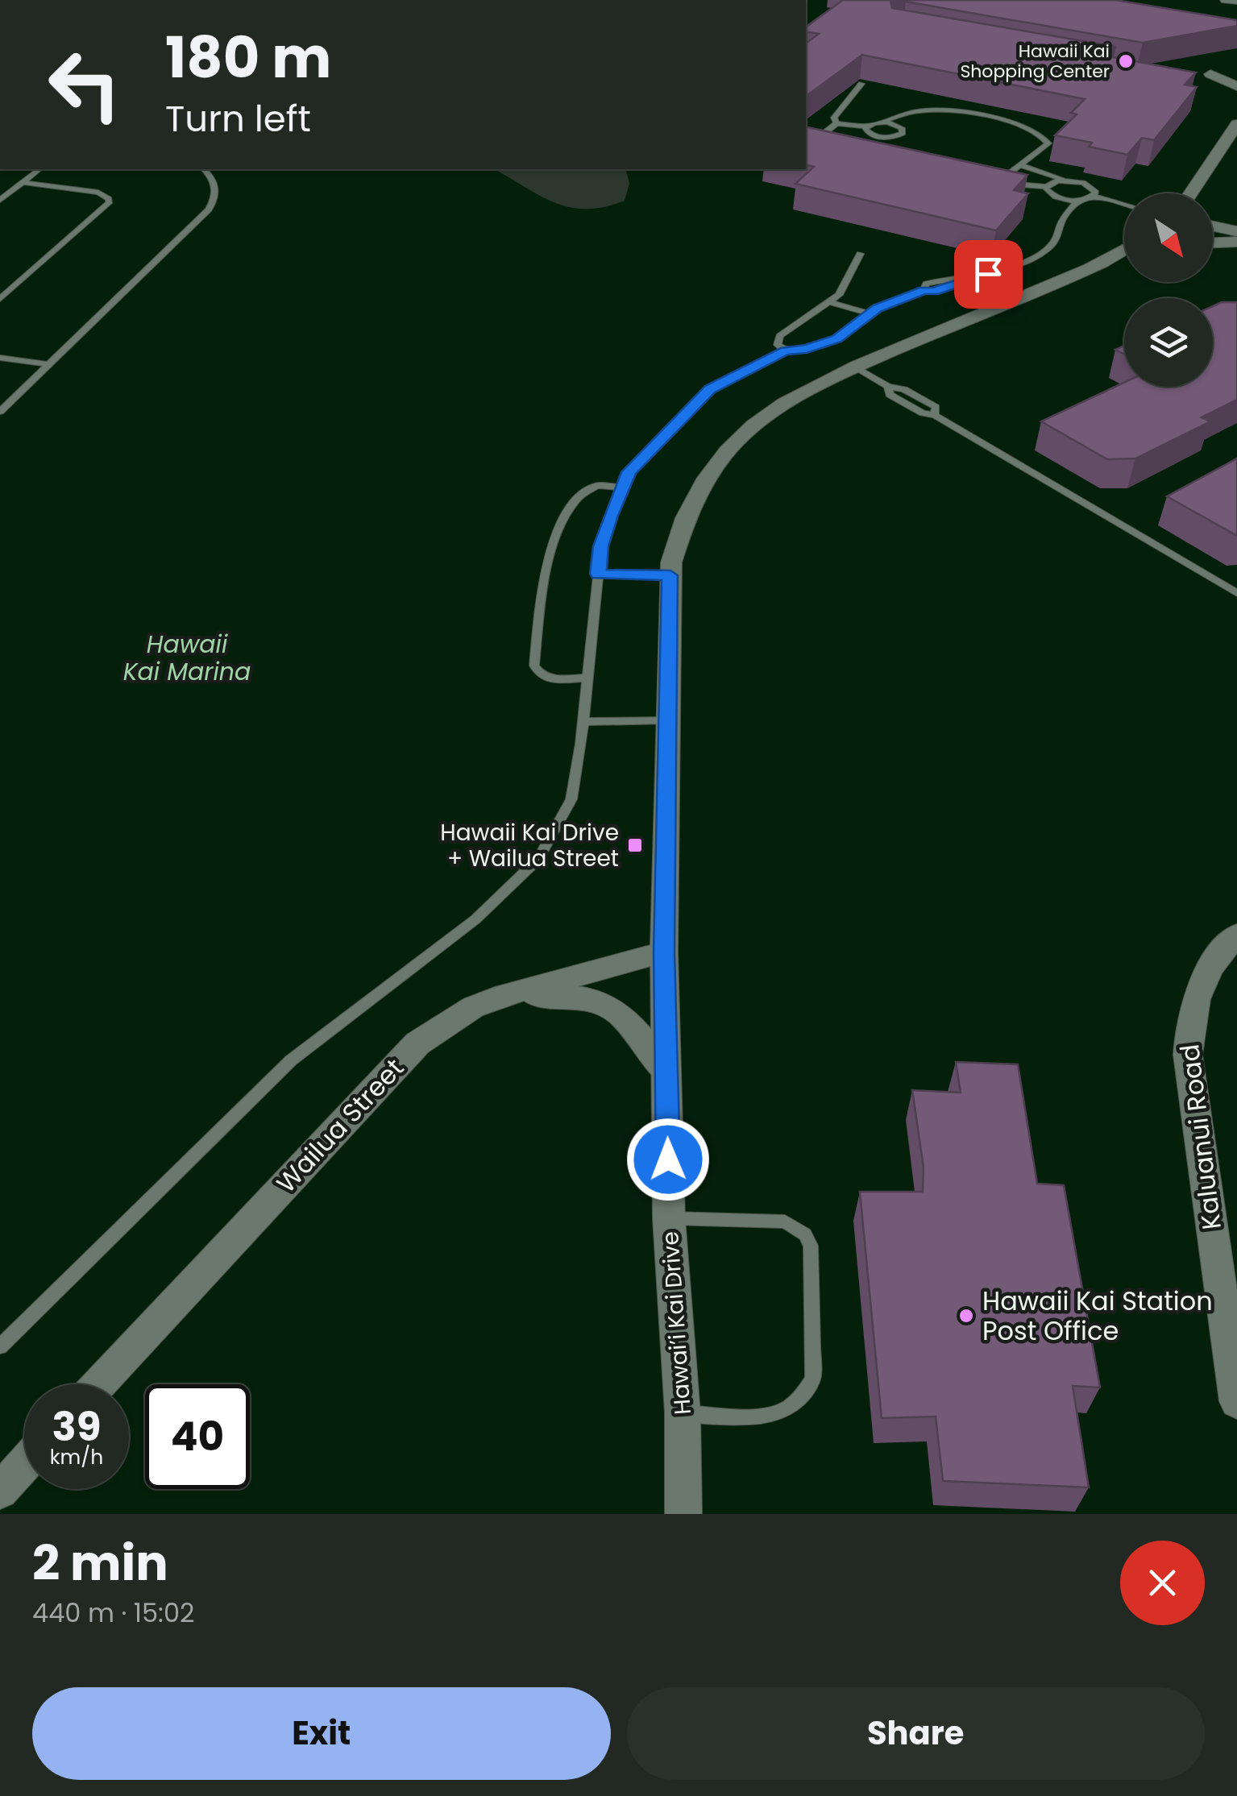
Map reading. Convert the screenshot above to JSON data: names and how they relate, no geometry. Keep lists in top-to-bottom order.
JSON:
{
  "streets": {
    "main road": ["Wailua Street", "Kaluanui Road", "Hawai’i Kai Drive"]
  },
  "crossings": [
    ["Wailua Street", "Hawai’i Kai Drive"]
  ],
  "water": ["Hawaii Kai Marina"],
  "places": {
    "other": ["Hawaii Kai Shopping Center", "Hawaii Kai Station Post Office"],
    "transit": ["Hawaii Kai Drive + Wailua Street"]
  },
  "north": "bottom right",
  "page": {
    "turn": ["180 m", "Turn left"],
    "speed": "39 km/h",
    "limit": "40",
    "heading": ["2 min", "440 m · 15:02"],
    "buttons": ["Exit", "Share"]
  }
}
